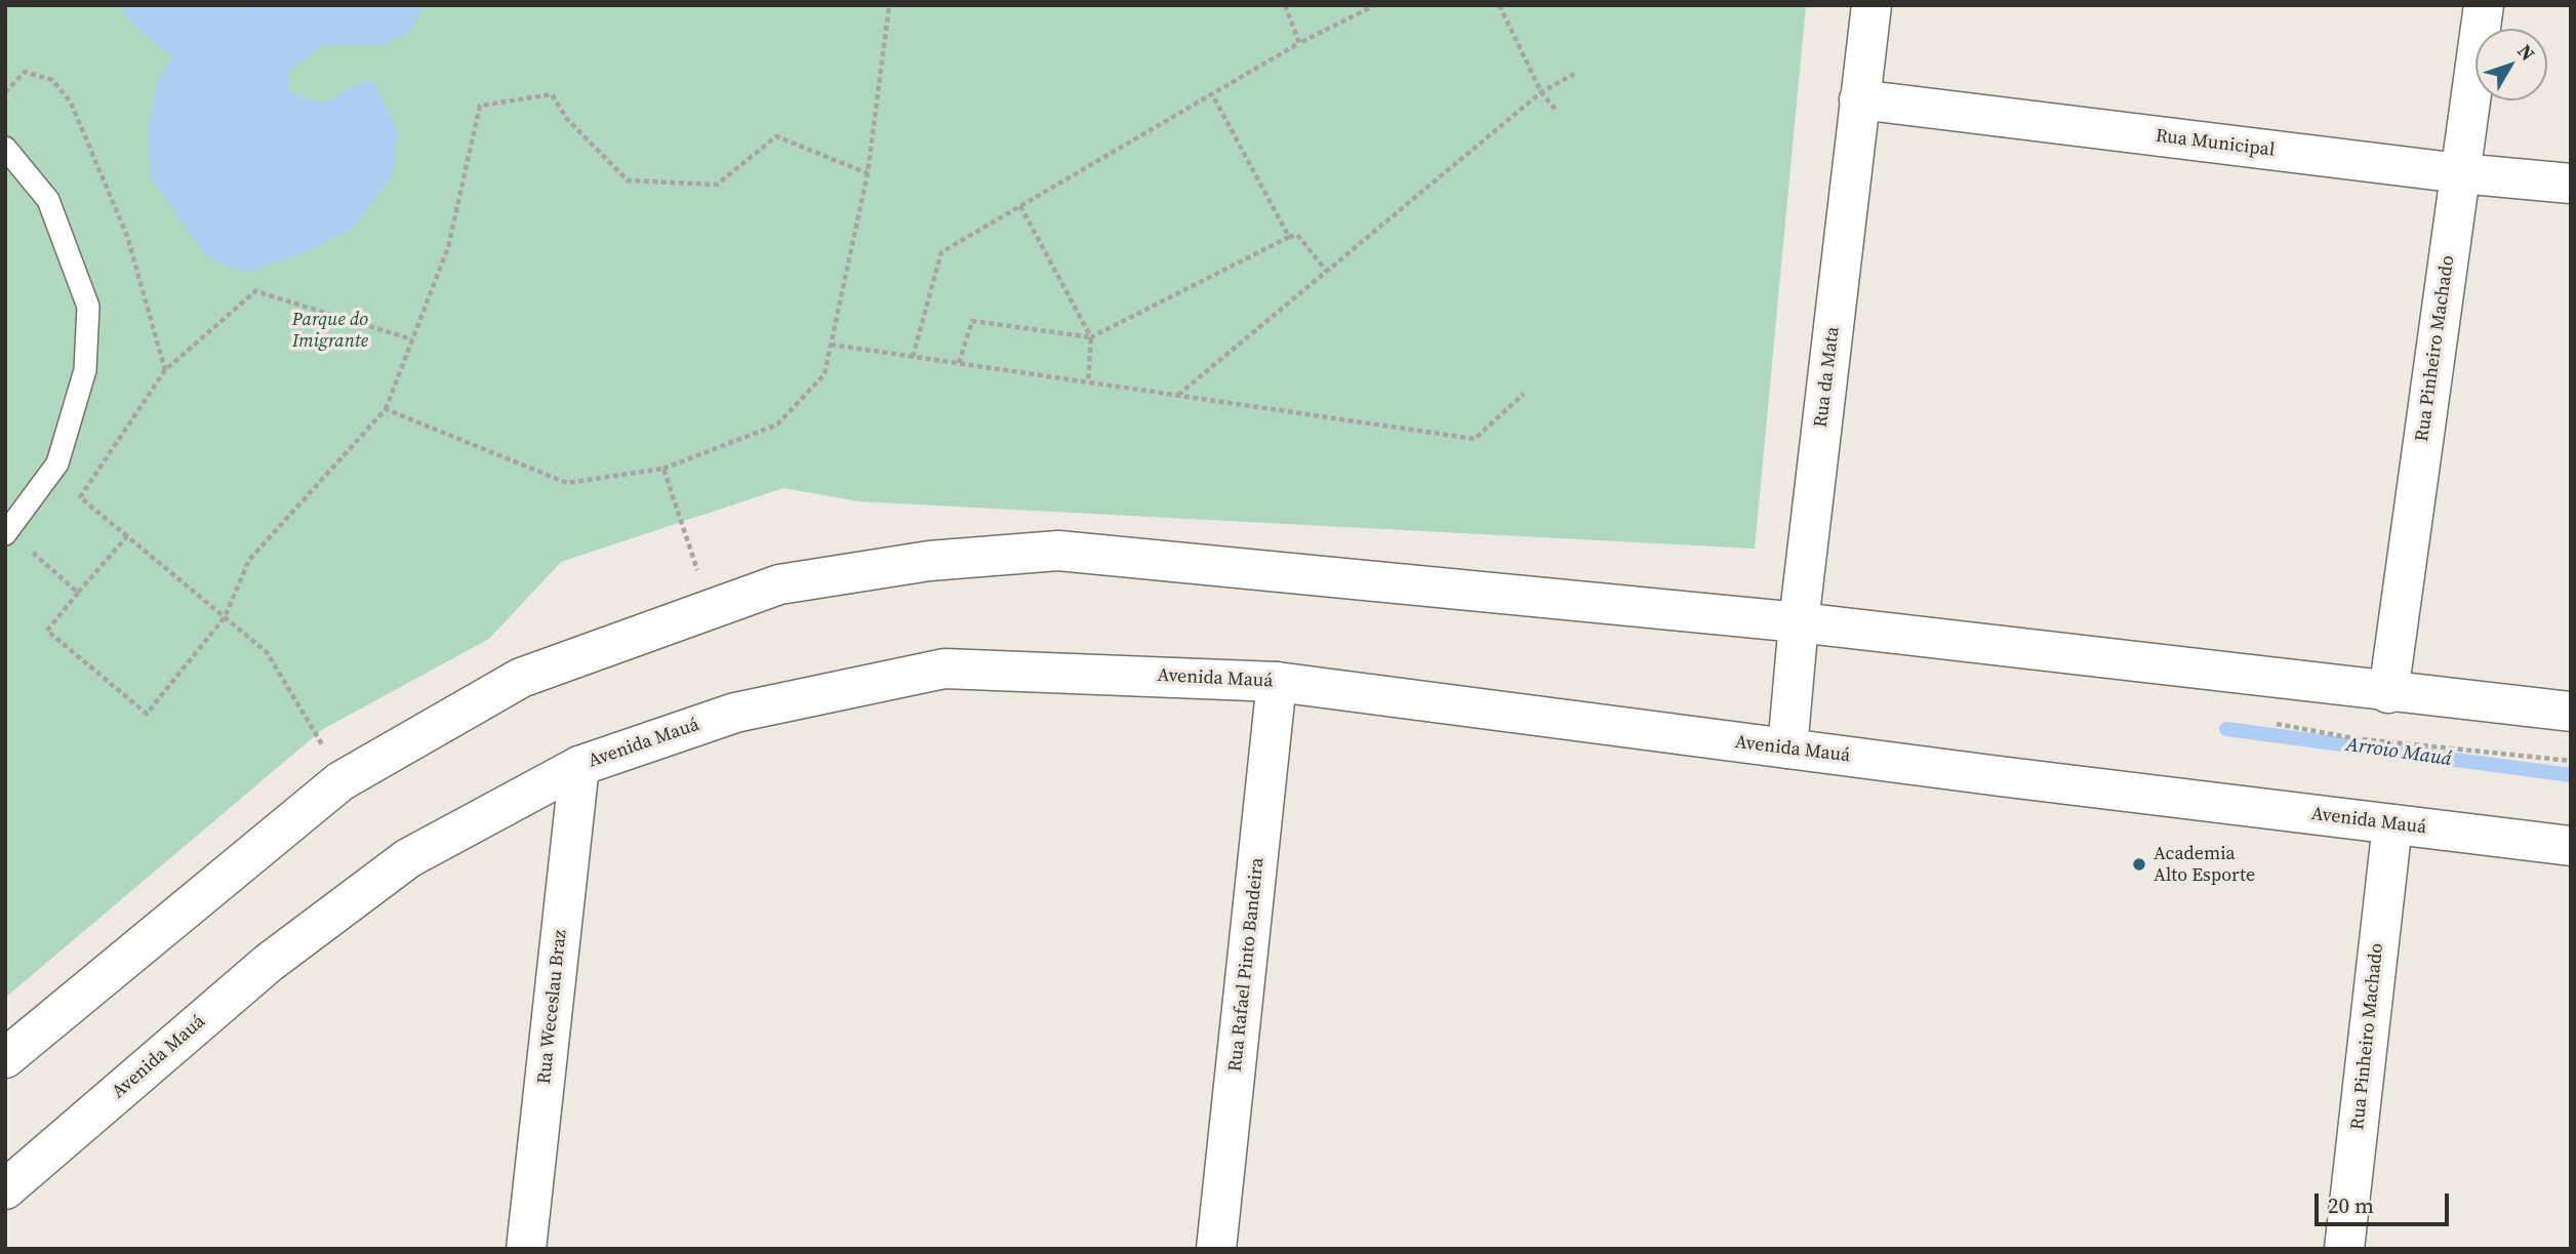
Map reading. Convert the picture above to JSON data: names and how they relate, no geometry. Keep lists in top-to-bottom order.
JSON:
{
  "streets": {
    "main road": [
      "Rua Municipal",
      "Rua Pinheiro Machado",
      "Rua da Mata",
      "Avenida Mauá",
      "Rua Rafael Pinto Bandeira",
      "Rua Weceslau Braz"
    ]
  },
  "crossings": [
    ["Rua Municipal", "Rua Pinheiro Machado"],
    ["Rua Municipal", "Rua da Mata"],
    ["Rua Pinheiro Machado", "Avenida Mauá"],
    ["Rua da Mata", "Avenida Mauá"],
    ["Avenida Mauá", "Rua Rafael Pinto Bandeira"],
    ["Avenida Mauá", "Rua Weceslau Braz"]
  ],
  "water": ["Arroio Mauá"],
  "parks": ["Parque do Imigrante"],
  "places": ["Academia Alto Esporte"],
  "scale_bar": "20 m",
  "north": "top right"
}
